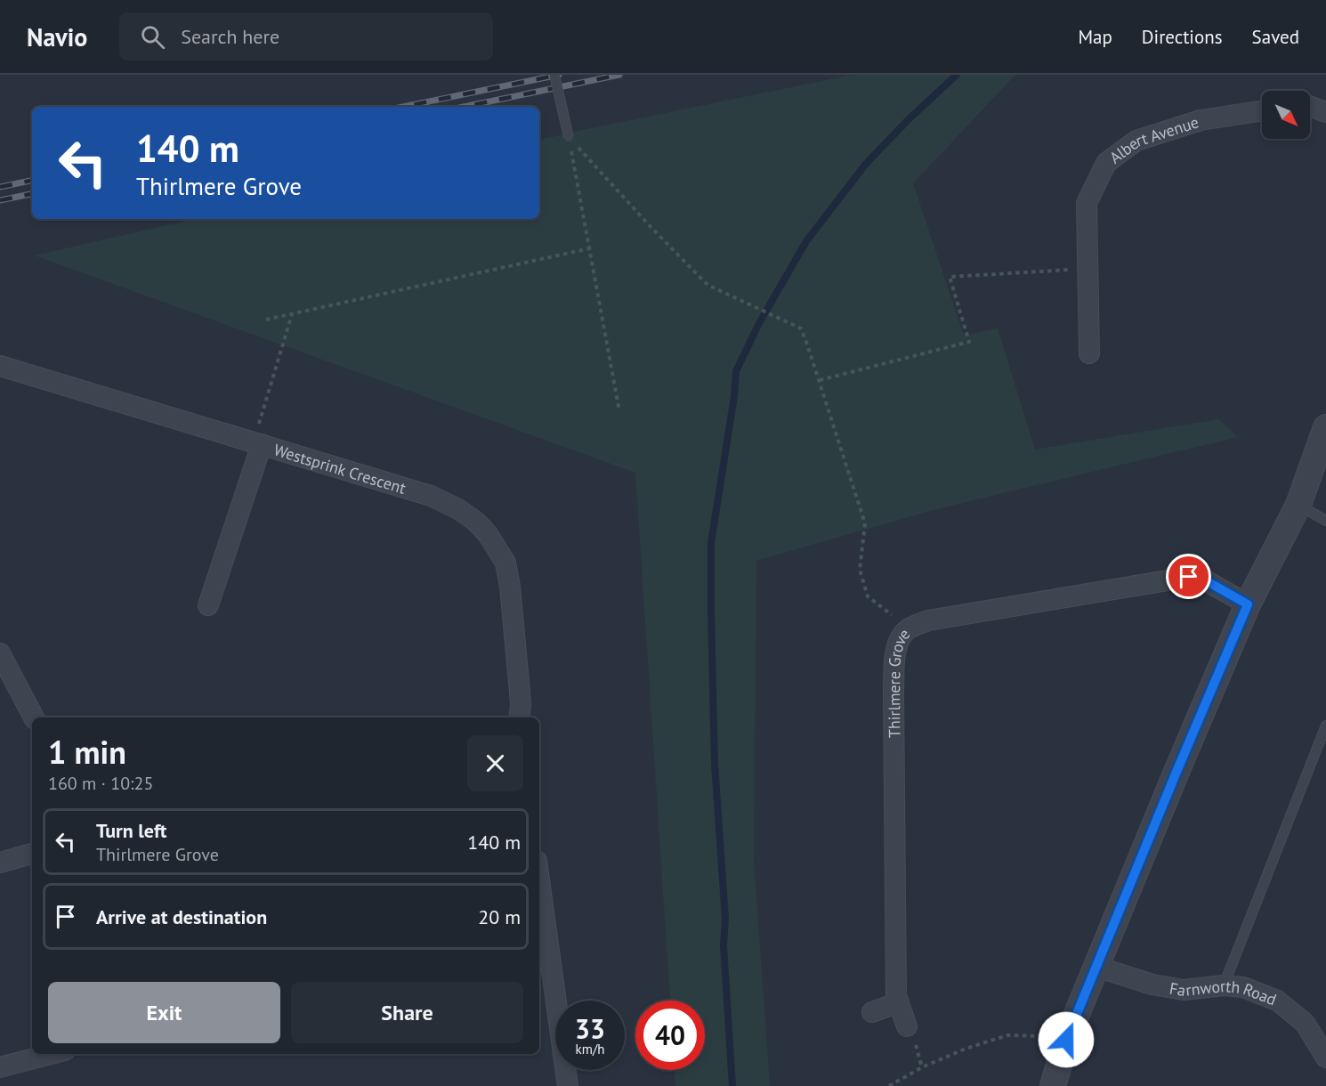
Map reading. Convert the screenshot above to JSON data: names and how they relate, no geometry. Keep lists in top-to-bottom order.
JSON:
{
  "streets": {
    "street": [
      "Albert Avenue",
      "Westsprink Crescent",
      "Thirlmere Grove",
      "Farnworth Road"
    ]
  },
  "north": "bottom right",
  "page": {
    "header": "Navio",
    "search": "Search here",
    "nav": ["Map", "Directions", "Saved"],
    "turn": ["140 m", "Thirlmere Grove"],
    "heading": ["1 min", "160 m · 10:25"],
    "list": [
      {
        "name": "Turn left",
        "note": "Thirlmere Grove",
        "value": "140 m"
      },
      {
        "name": "Arrive at destination",
        "value": "20 m"
      }
    ],
    "buttons": ["Exit", "Share"],
    "speed": "33 km/h",
    "limit": "40"
  }
}
